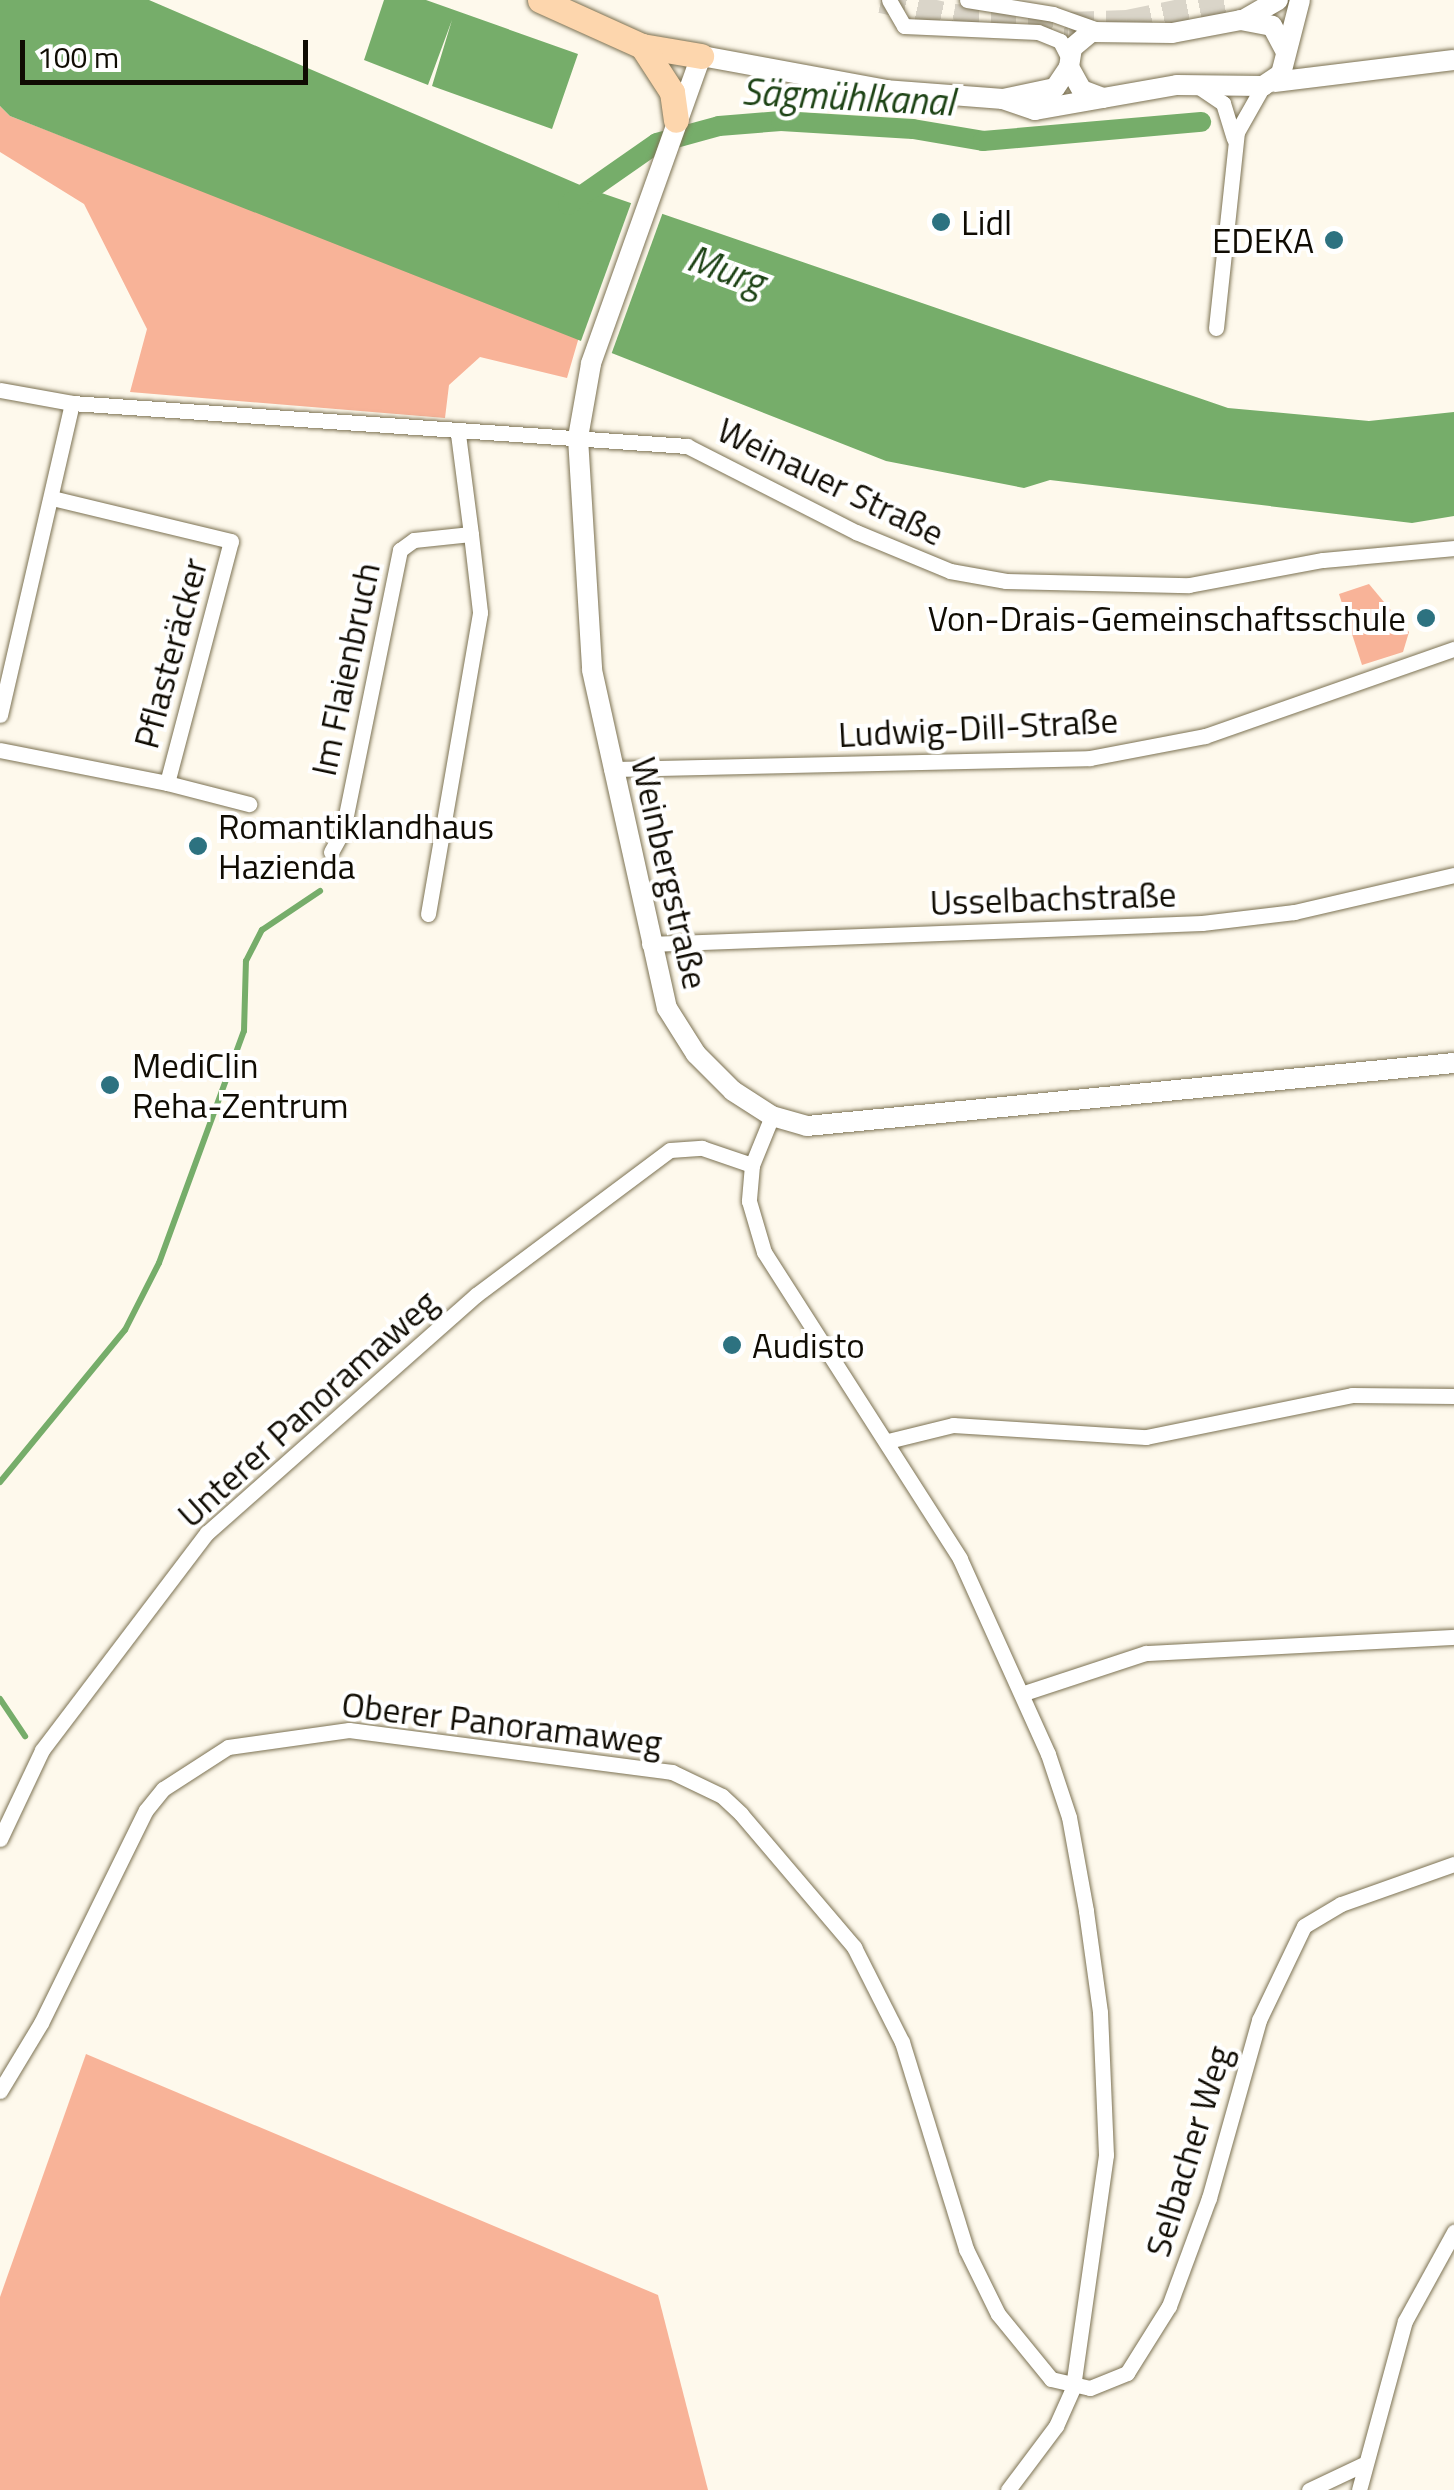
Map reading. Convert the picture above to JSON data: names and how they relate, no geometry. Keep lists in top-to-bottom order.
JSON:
{
  "streets": {
    "street": [
      "Weinauer Straße",
      "Pflasteräcker",
      "Im Flaienbruch",
      "Ludwig-Dill-Straße",
      "Weinbergstraße",
      "Usselbachstraße",
      "Unterer Panoramaweg",
      "Oberer Panoramaweg",
      "Selbacher Weg"
    ]
  },
  "crossings": [
    ["Weinauer Straße", "Weinbergstraße"],
    ["Ludwig-Dill-Straße", "Weinbergstraße"],
    ["Weinbergstraße", "Usselbachstraße"],
    ["Oberer Panoramaweg", "Selbacher Weg"]
  ],
  "water": ["Sägmühlkanal", "Murg"],
  "places": [
    "Lidl",
    "EDEKA",
    "Von-Drais-Gemeinschaftsschule",
    "Romantiklandhaus Hazienda",
    "MediClin Reha-Zentrum",
    "Audisto"
  ],
  "scale_bar": "100 m"
}
